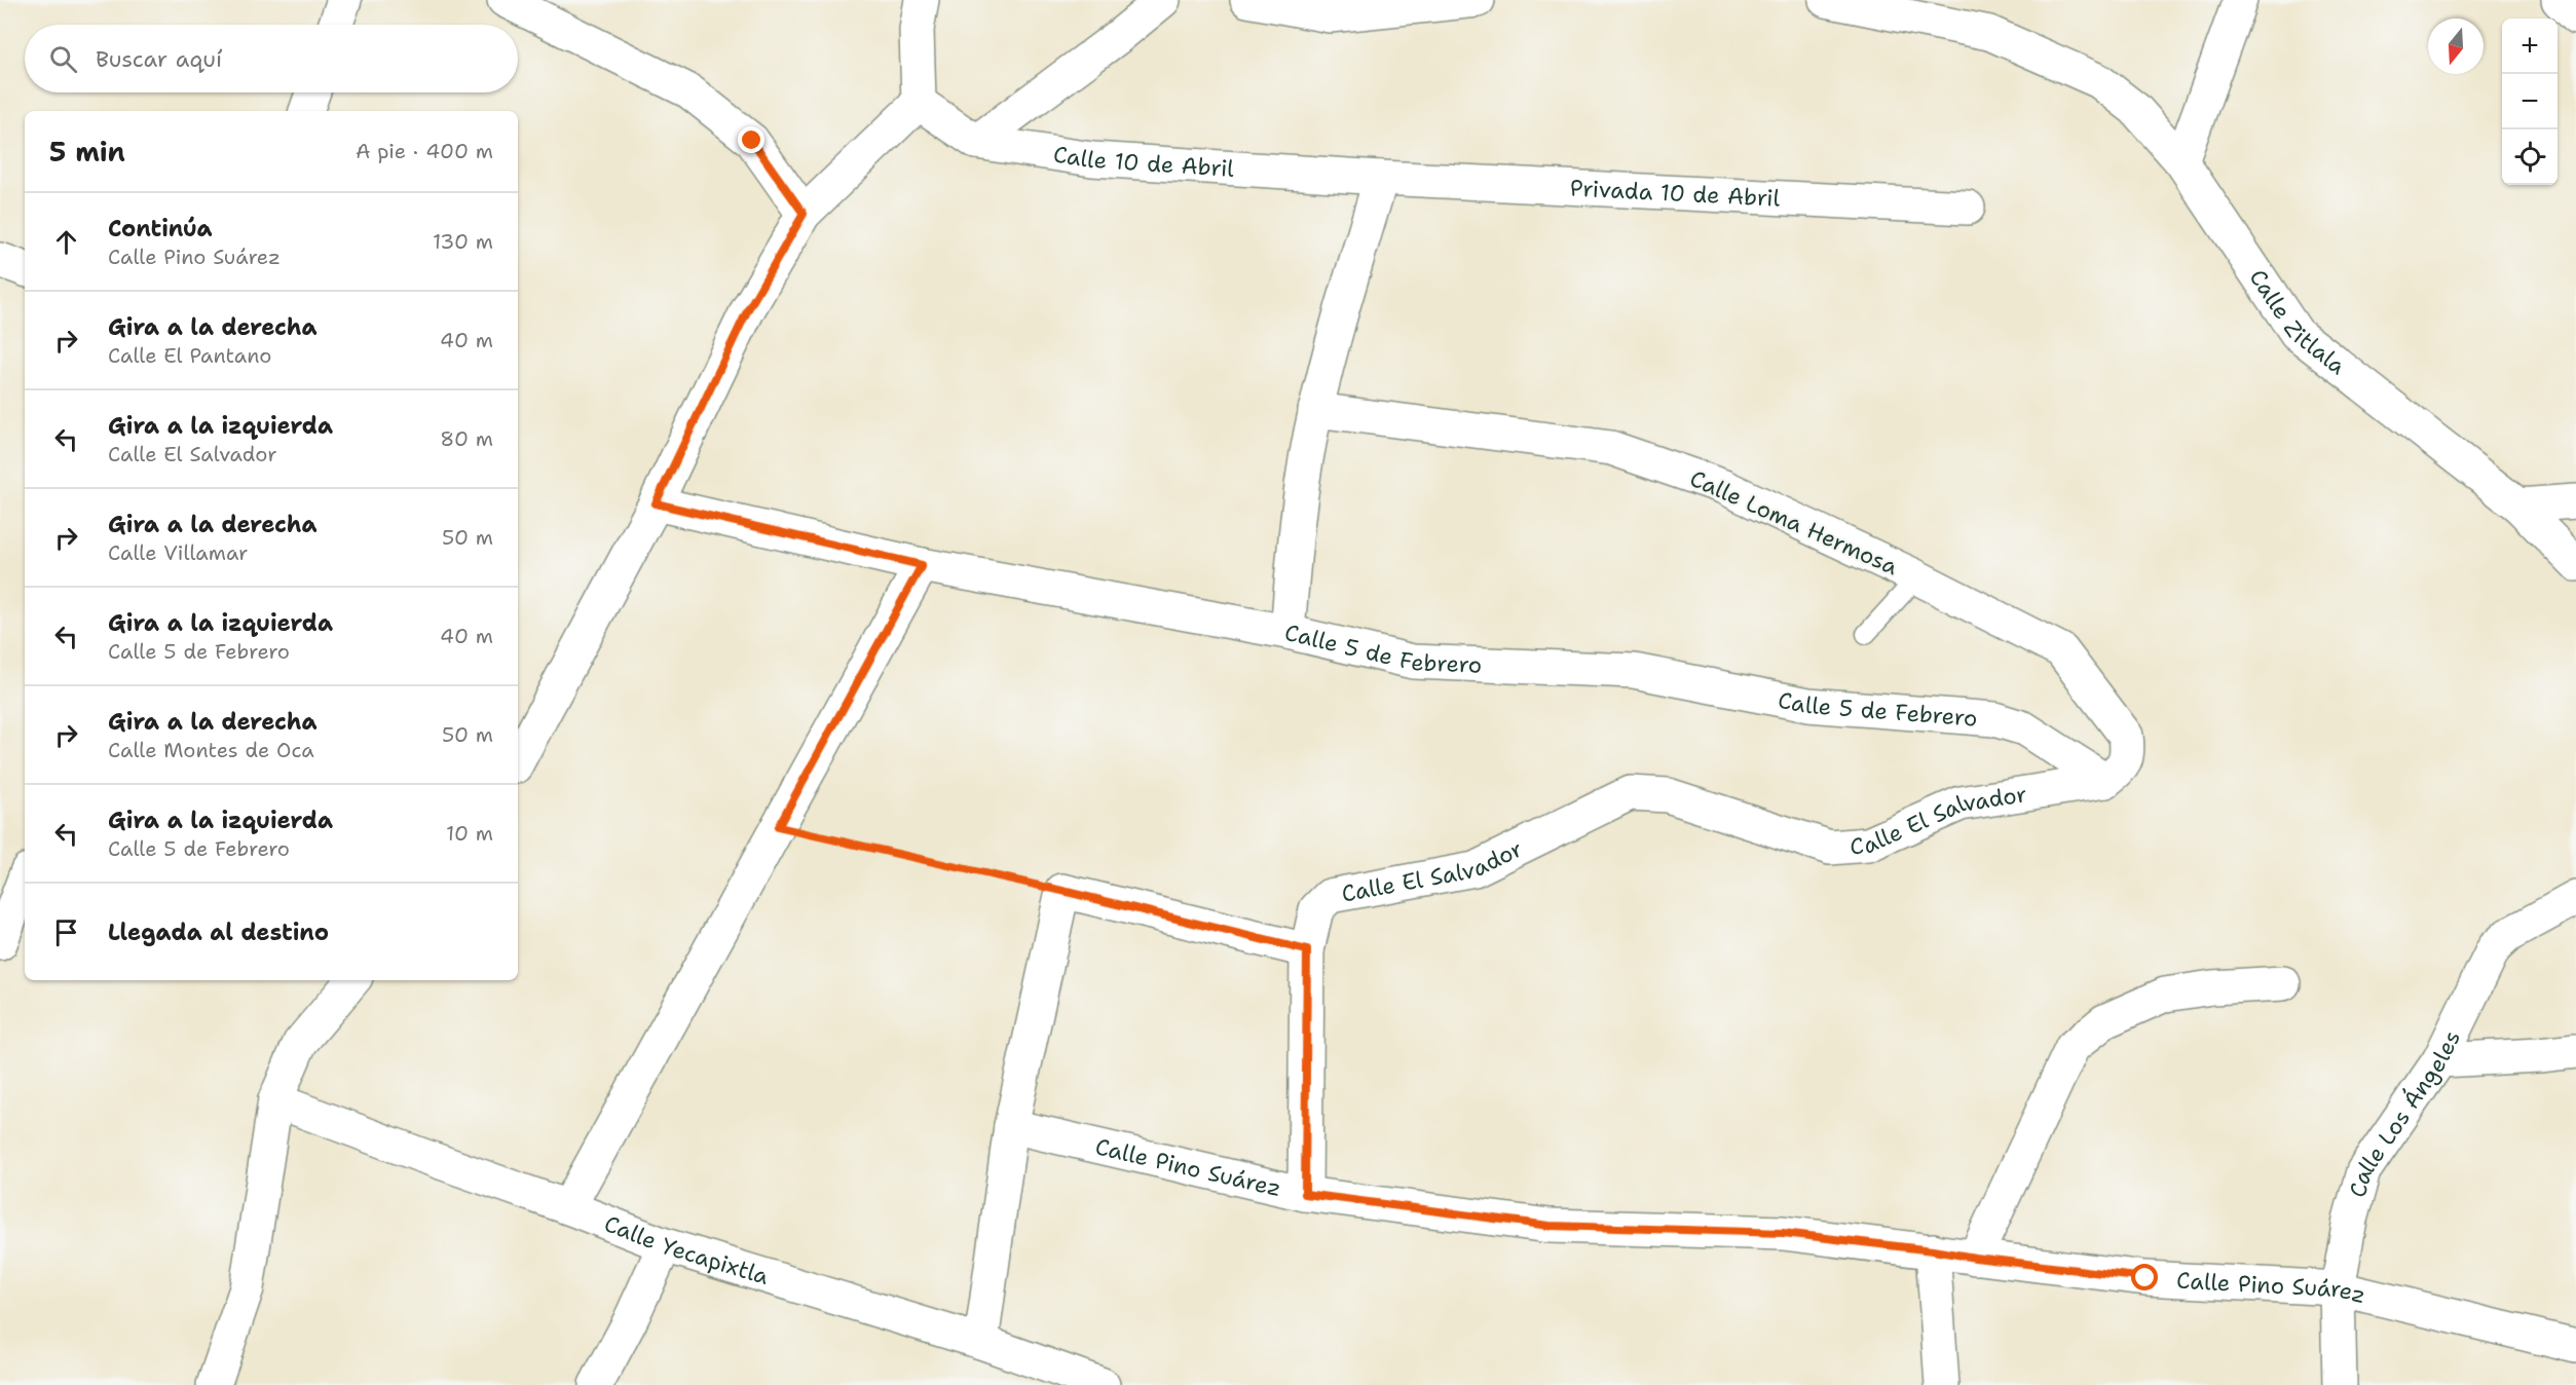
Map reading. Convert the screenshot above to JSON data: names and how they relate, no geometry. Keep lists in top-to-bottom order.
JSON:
{
  "streets": {
    "street": [
      "Calle 10 de Abril",
      "Privada 10 de Abril",
      "Calle Zitlala",
      "Calle Loma Hermosa",
      "Calle 5 de Febrero",
      "Calle El Salvador",
      "Calle Los Ángeles",
      "Calle Pino Suárez",
      "Calle Yecapixtla"
    ]
  },
  "crossings": [
    ["Calle 10 de Abril", "Privada 10 de Abril"],
    ["Calle Loma Hermosa", "Calle 5 de Febrero"],
    ["Calle Loma Hermosa", "Calle El Salvador"],
    ["Calle 5 de Febrero", "Calle El Salvador"],
    ["Calle El Salvador", "Calle Pino Suárez"],
    ["Calle Los Ángeles", "Calle Pino Suárez"]
  ],
  "north": "bottom",
  "page": {
    "map_buttons": ["+", "−"],
    "search": "Buscar aquí",
    "heading": ["5 min", "A pie · 400 m"],
    "list": [
      ["Continúa", "Calle Pino Suárez", "130 m"],
      ["Gira a la derecha", "Calle El Pantano", "40 m"],
      ["Gira a la izquierda", "Calle El Salvador", "80 m"],
      ["Gira a la derecha", "Calle Villamar", "50 m"],
      ["Gira a la izquierda", "Calle 5 de Febrero", "40 m"],
      ["Gira a la derecha", "Calle Montes de Oca", "50 m"],
      ["Gira a la izquierda", "Calle 5 de Febrero", "10 m"],
      "Llegada al destino"
    ]
  }
}
